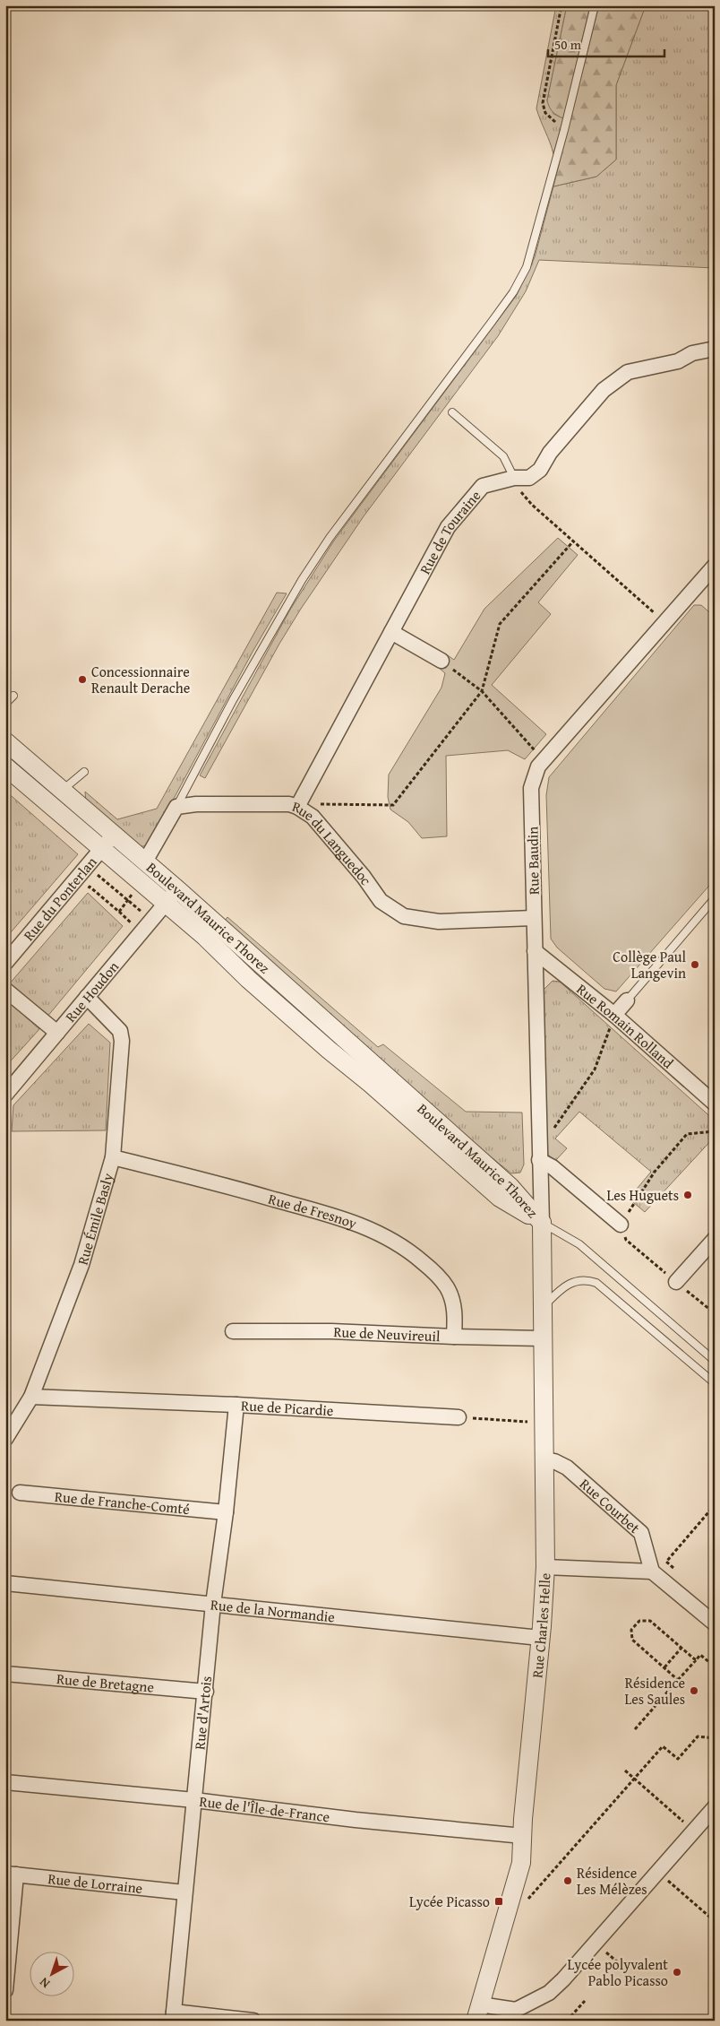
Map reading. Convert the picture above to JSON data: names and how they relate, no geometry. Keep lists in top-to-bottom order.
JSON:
{
  "streets": {
    "street": [
      "Rue de Touraine",
      "Rue du Languedoc",
      "Rue Baudin",
      "Rue du Ponterlan",
      "Boulevard Maurice Thorez",
      "Rue Houdon",
      "Rue Romain Rolland",
      "Rue de Fresnoy",
      "Rue Émile Basly",
      "Rue de Neuvireuil",
      "Rue de Picardie",
      "Rue de Franche-Comté",
      "Rue Courbet",
      "Rue de la Normandie",
      "Rue Charles Helle",
      "Rue de Bretagne",
      "Rue d'Artois",
      "Rue de l'Île-de-France",
      "Rue de Lorraine"
    ]
  },
  "crossings": [
    ["Rue de Touraine", "Rue du Languedoc"],
    ["Rue du Languedoc", "Rue Baudin"],
    ["Rue Baudin", "Boulevard Maurice Thorez"],
    ["Rue Baudin", "Rue Romain Rolland"],
    ["Rue Baudin", "Rue Charles Helle"],
    ["Rue du Ponterlan", "Boulevard Maurice Thorez"],
    ["Boulevard Maurice Thorez", "Rue Houdon"],
    ["Boulevard Maurice Thorez", "Rue Charles Helle"],
    ["Rue Houdon", "Rue Émile Basly"],
    ["Rue de Fresnoy", "Rue Émile Basly"],
    ["Rue de Fresnoy", "Rue de Neuvireuil"],
    ["Rue Émile Basly", "Rue de Picardie"],
    ["Rue de Neuvireuil", "Rue Charles Helle"],
    ["Rue de Picardie", "Rue d'Artois"],
    ["Rue de Franche-Comté", "Rue d'Artois"],
    ["Rue Courbet", "Rue Charles Helle"],
    ["Rue de la Normandie", "Rue Charles Helle"],
    ["Rue de la Normandie", "Rue d'Artois"],
    ["Rue Charles Helle", "Rue de l'Île-de-France"],
    ["Rue de Bretagne", "Rue d'Artois"],
    ["Rue d'Artois", "Rue de l'Île-de-France"],
    ["Rue d'Artois", "Rue de Lorraine"]
  ],
  "places": {
    "other": [
      "Concessionnaire Renault Derache",
      "Collège Paul Langevin",
      "Les Huguets",
      "Résidence Les Saules",
      "Résidence Les Mélèzes",
      "Lycée polyvalent Pablo Picasso"
    ],
    "transit": ["Lycée Picasso"]
  },
  "scale_bar": "50 m",
  "north": "bottom left"
}
